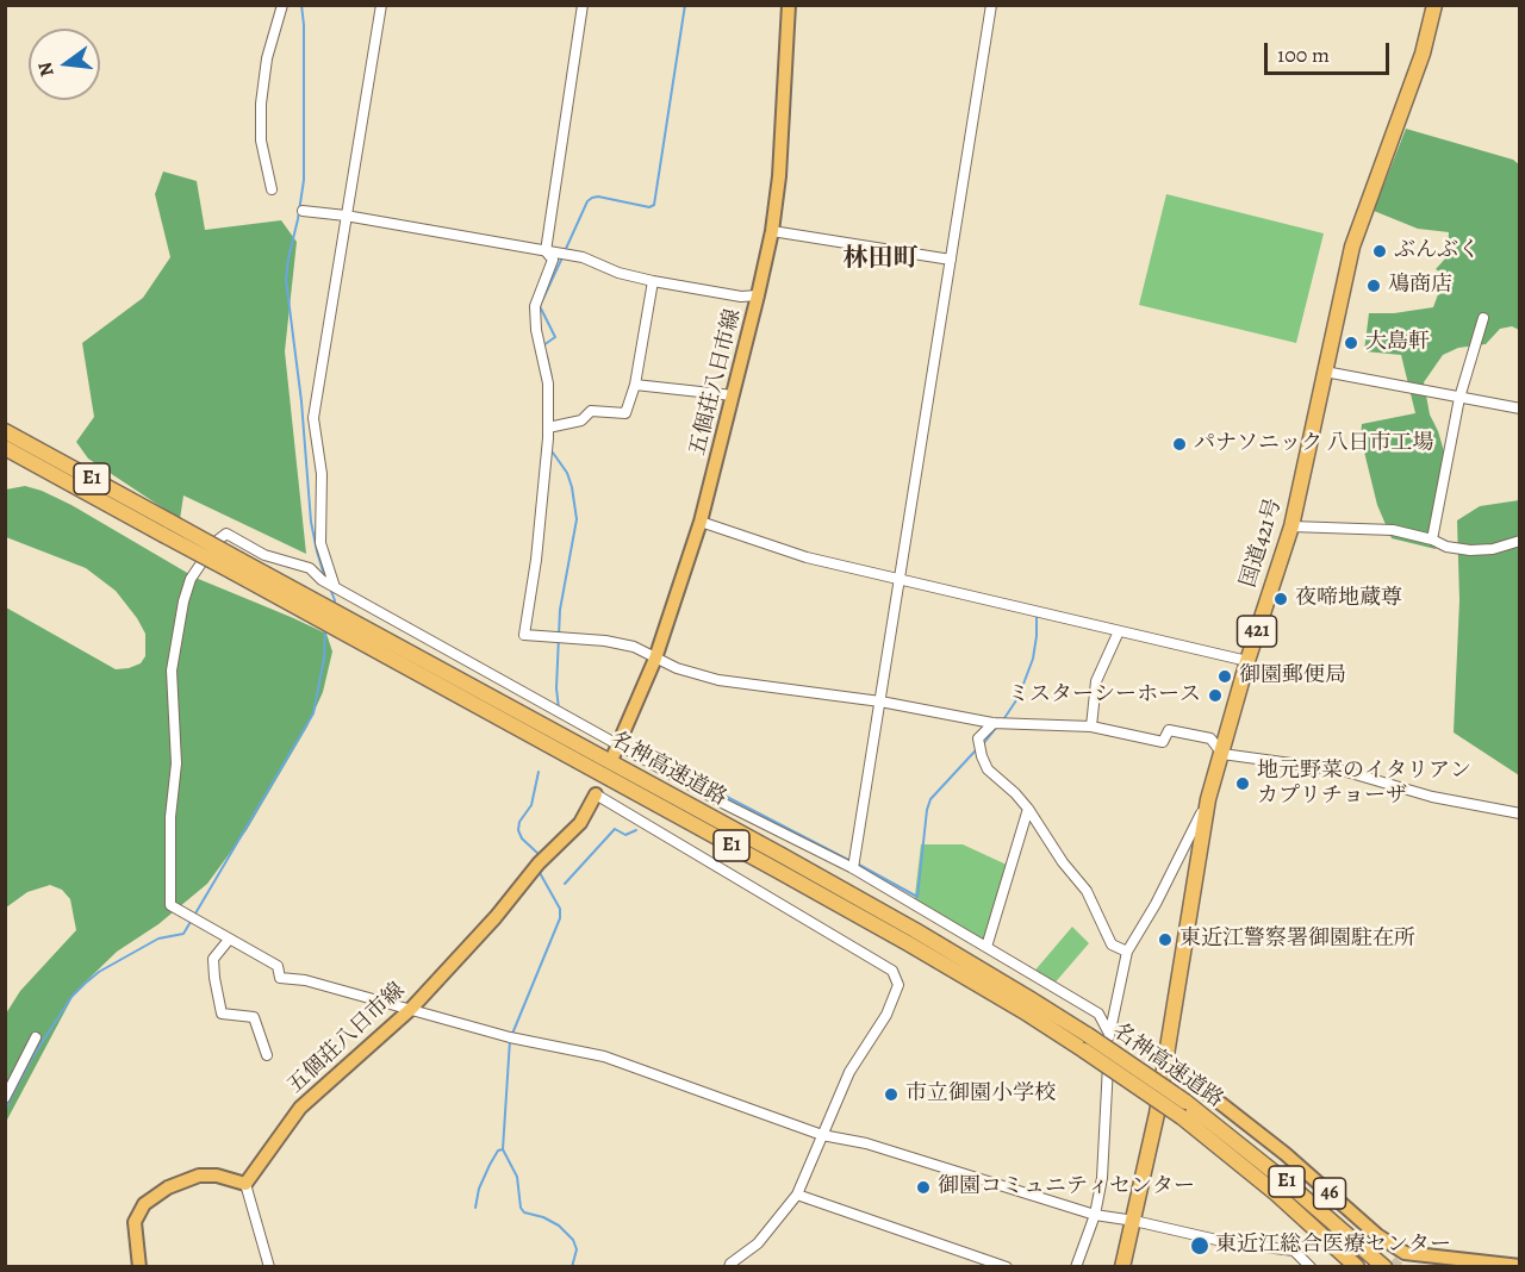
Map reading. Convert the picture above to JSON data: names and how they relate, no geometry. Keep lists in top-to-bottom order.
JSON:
{
  "streets": {
    "highway": [
      "E1",
      "国道421号",
      "421",
      "名神高速道路"
    ],
    "main road": ["五個荘八日市線", "46"]
  },
  "crossings": [
    ["国道421号", "46"]
  ],
  "districts": ["林田町"],
  "places": [
    "ぶんぶく",
    "鳰商店",
    "大島軒",
    "パナソニック 八日市工場",
    "夜啼地蔵尊",
    "御園郵便局",
    "ミスターシーホース",
    "地元野菜のイタリアン カプリチョーザ",
    "東近江警察署御園駐在所",
    "市立御園小学校",
    "御園コミュニティセンター",
    "東近江総合医療センター"
  ],
  "scale_bar": "100 m",
  "north": "left"
}
